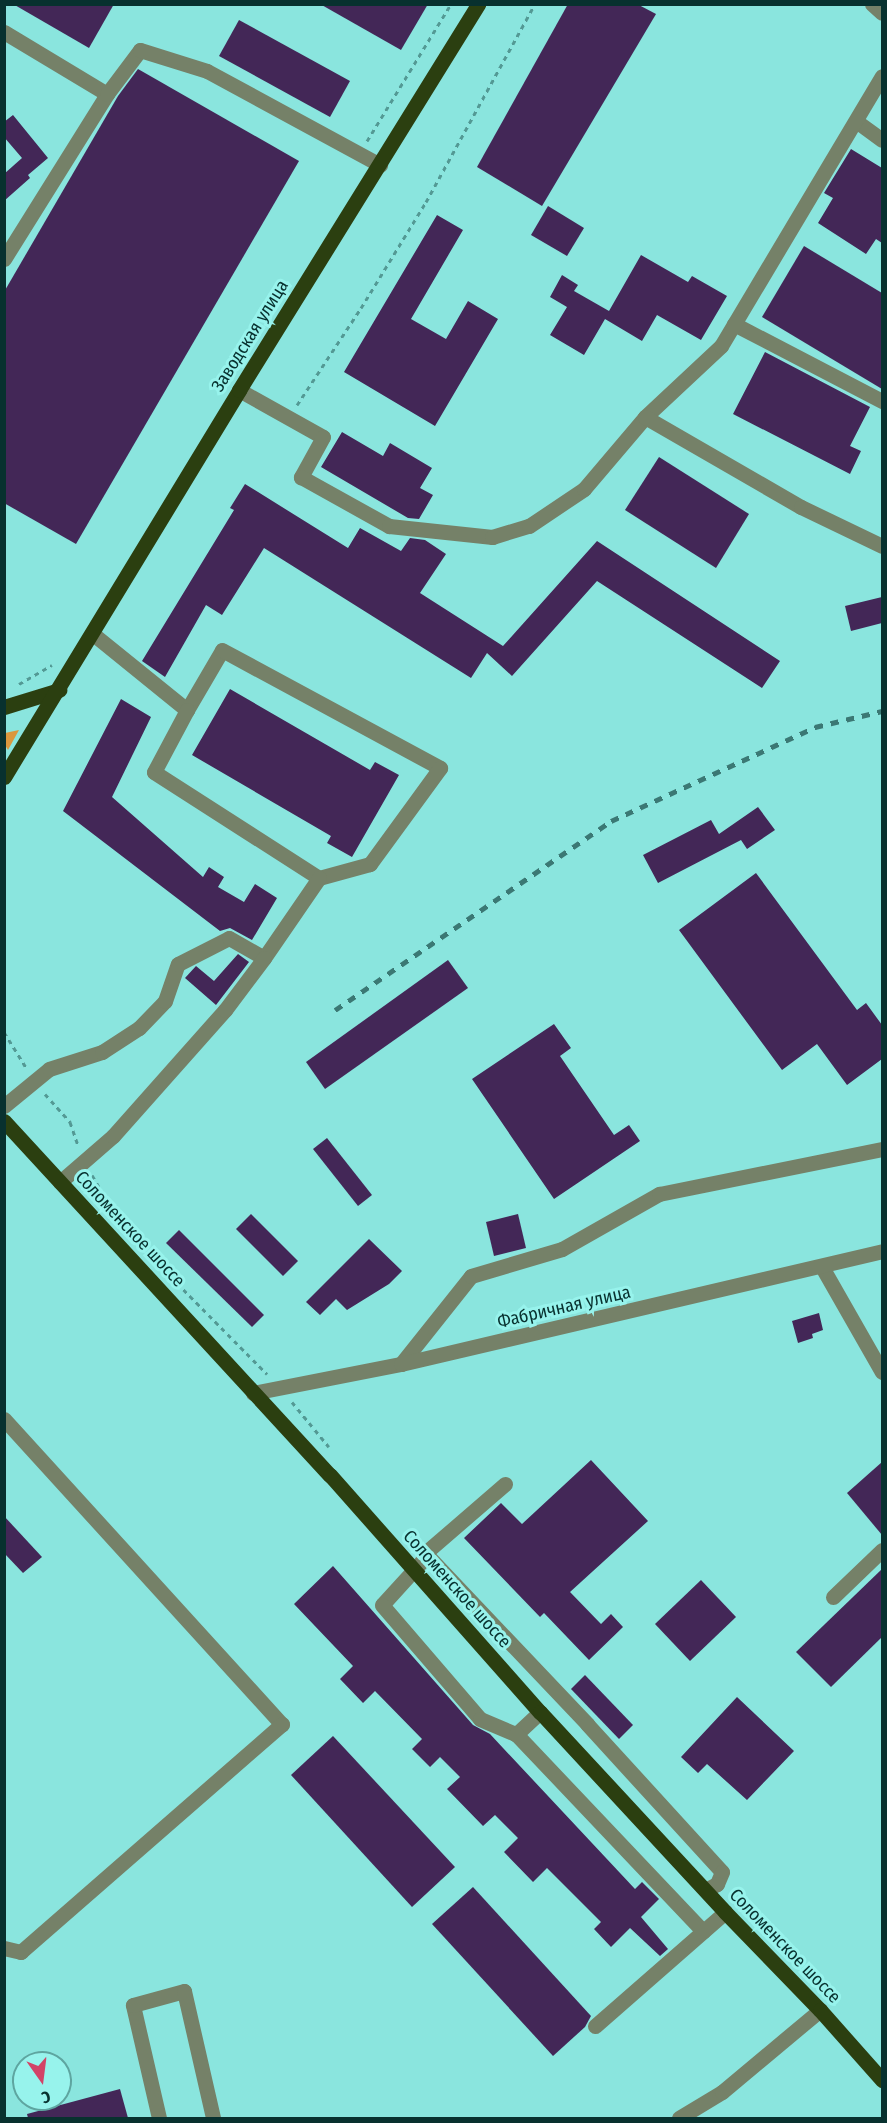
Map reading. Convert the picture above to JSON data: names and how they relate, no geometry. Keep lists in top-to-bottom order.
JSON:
{
  "streets": {
    "main road": ["Заводская улица", "Соломенское шоссе"],
    "street": ["Фабричная улица"]
  },
  "crossings": [
    ["Соломенское шоссе", "Фабричная улица"]
  ],
  "north": "bottom"
}
